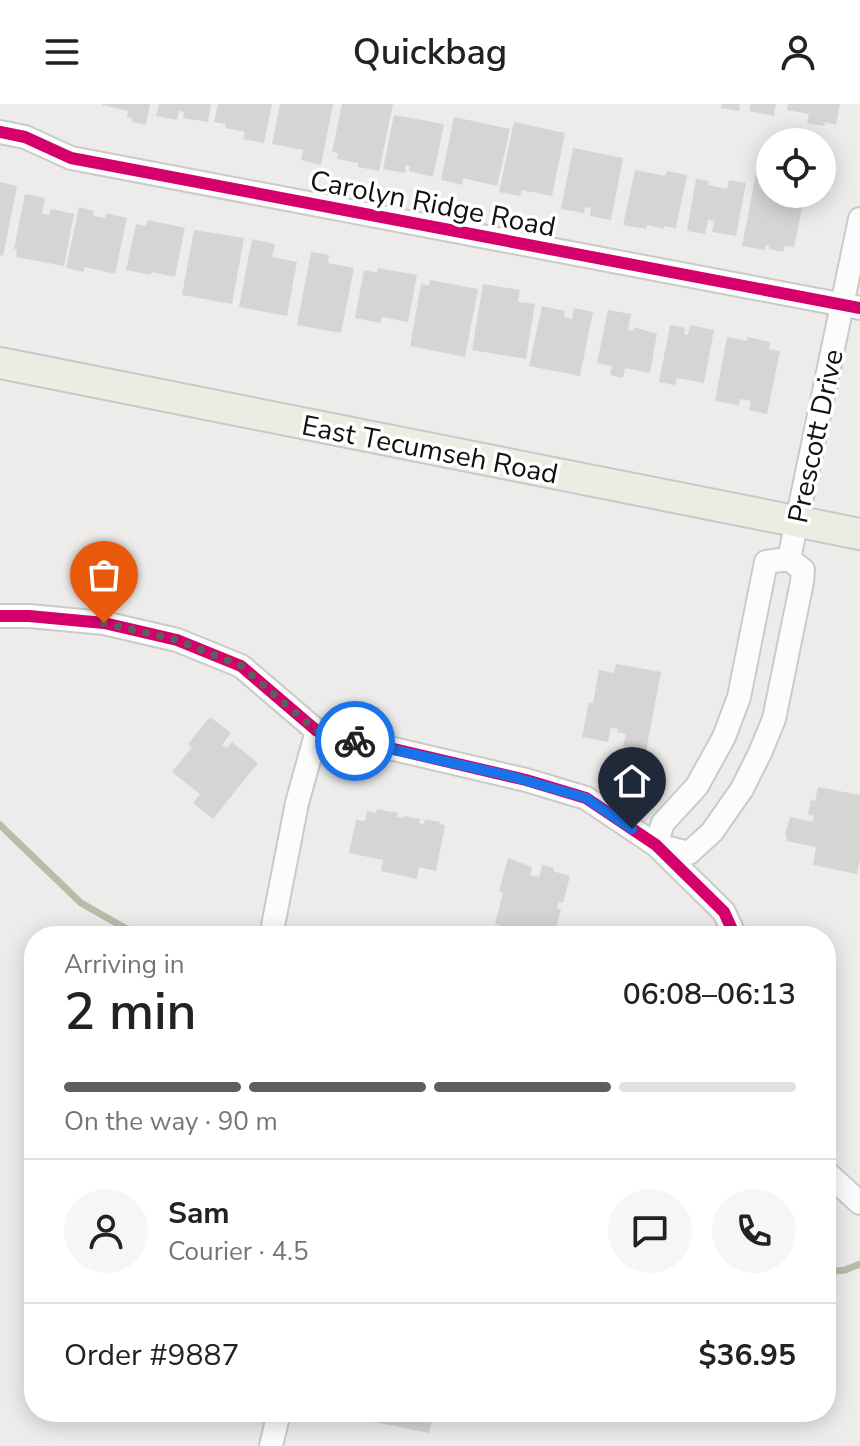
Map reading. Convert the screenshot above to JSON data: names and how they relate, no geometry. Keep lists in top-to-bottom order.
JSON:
{
  "streets": {
    "main road": ["East Tecumseh Road"],
    "street": ["Carolyn Ridge Road", "Prescott Drive"]
  },
  "crossings": [
    ["Carolyn Ridge Road", "Prescott Drive"],
    ["Prescott Drive", "East Tecumseh Road"]
  ],
  "page": {
    "header": "Quickbag",
    "heading": ["2 min", "Arriving in", "06:08–06:13"],
    "panel": [
      "Sam",
      "Courier · 4.5",
      "Order #9887",
      "$36.95"
    ],
    "bar": "On the way · 90 m"
  }
}
